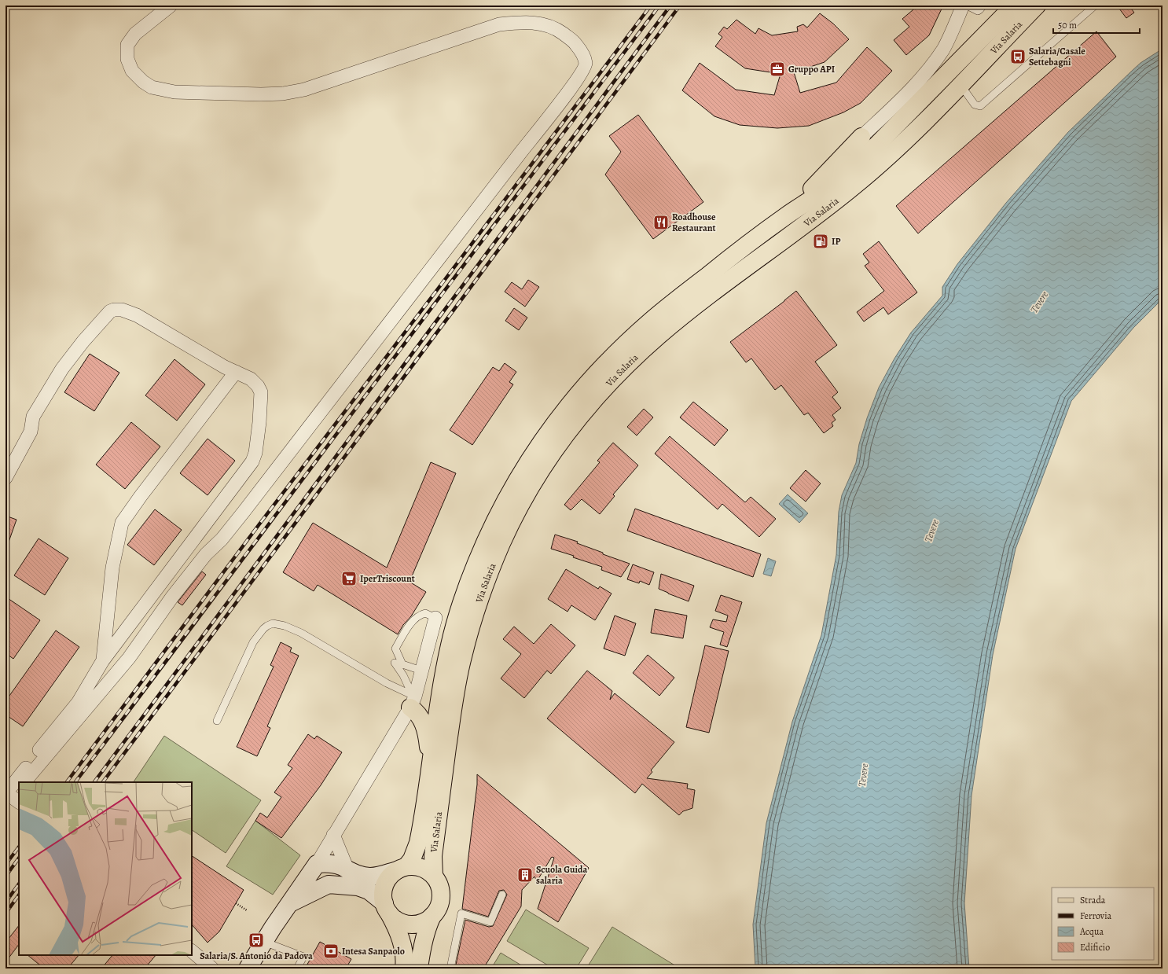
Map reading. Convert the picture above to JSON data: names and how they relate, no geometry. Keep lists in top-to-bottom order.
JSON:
{
  "streets": {
    "main road": ["Via Salaria"]
  },
  "water": ["Tevere"],
  "places": {
    "bus stop": ["Salaria/Casale Settebagni", "Salaria/S. Antonio da Padova"],
    "office": ["Gruppo API"],
    "restaurant": ["Roadhouse Restaurant"],
    "fuel station": ["IP"],
    "supermarket": ["IperTriscount"],
    "building": ["Scuola Guida salaria"],
    "bank": ["Intesa Sanpaolo"]
  },
  "legend": [
    "Strada",
    "Ferrovia",
    "Acqua",
    "Edificio"
  ],
  "scale_bar": "50 m"
}
